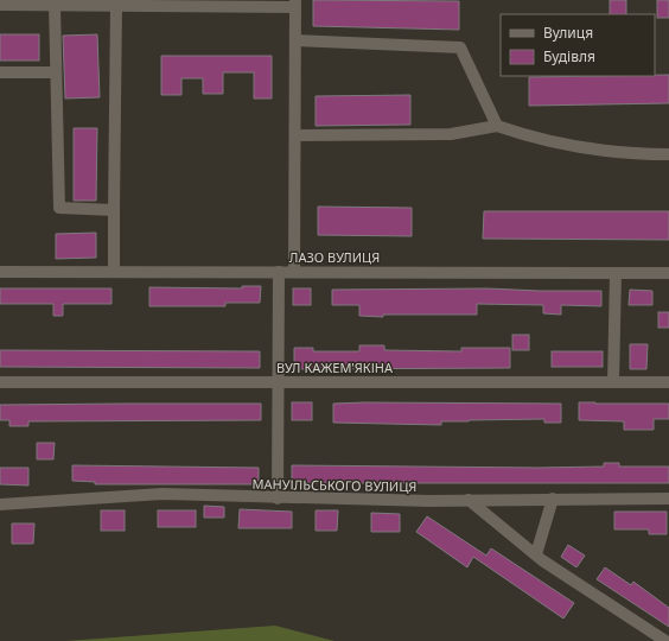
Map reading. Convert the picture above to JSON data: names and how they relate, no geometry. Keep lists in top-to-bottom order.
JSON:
{
  "streets": {
    "street": ["ЛАЗО ВУЛИЦЯ", "ВУЛ КАЖЕМ'ЯКІНА", "МАНУІЛЬСЬКОГО ВУЛИЦЯ"]
  },
  "legend": ["Вулиця", "Будівля"]
}
